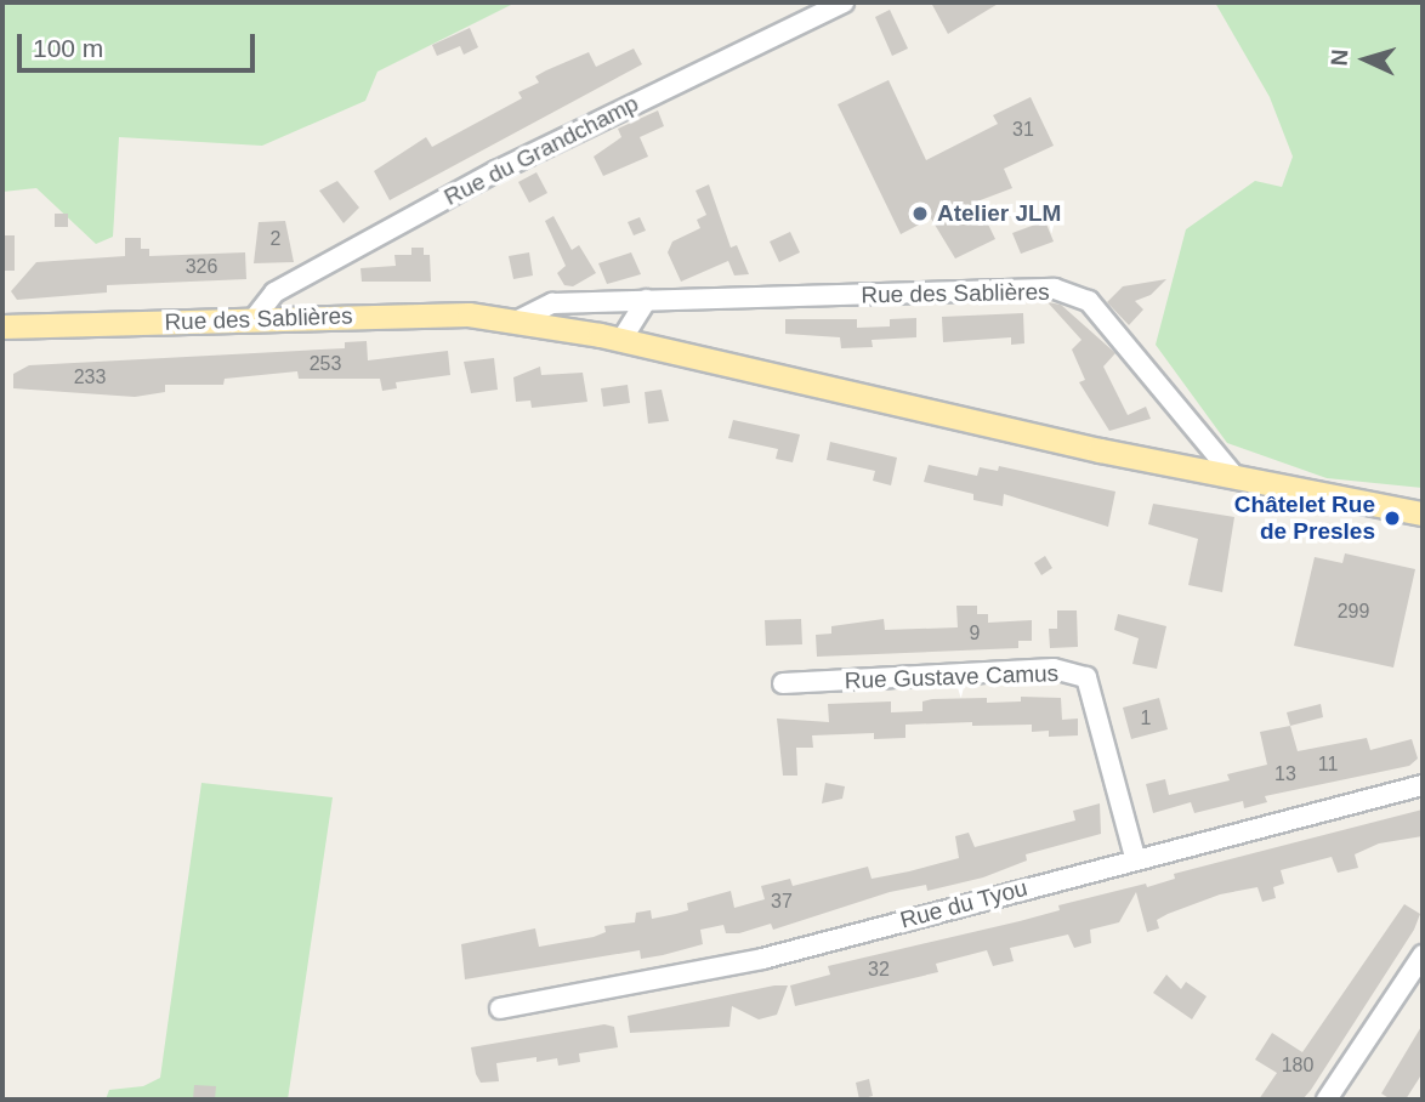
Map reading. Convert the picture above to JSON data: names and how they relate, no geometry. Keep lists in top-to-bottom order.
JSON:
{
  "streets": {
    "main road": ["Rue des Sablières"],
    "street": ["Rue du Grandchamp", "Rue Gustave Camus", "Rue du Tyou"]
  },
  "crossings": [
    ["Rue du Grandchamp", "Rue des Sablières"],
    ["Rue Gustave Camus", "Rue du Tyou"]
  ],
  "places": ["Atelier JLM", "Châtelet Rue de Presles"],
  "house_numbers": [
    "31",
    "2",
    "326",
    "253",
    "233",
    "299",
    "9",
    "1",
    "11",
    "13",
    "37",
    "32",
    "180"
  ],
  "scale_bar": "100 m",
  "north": "left"
}
